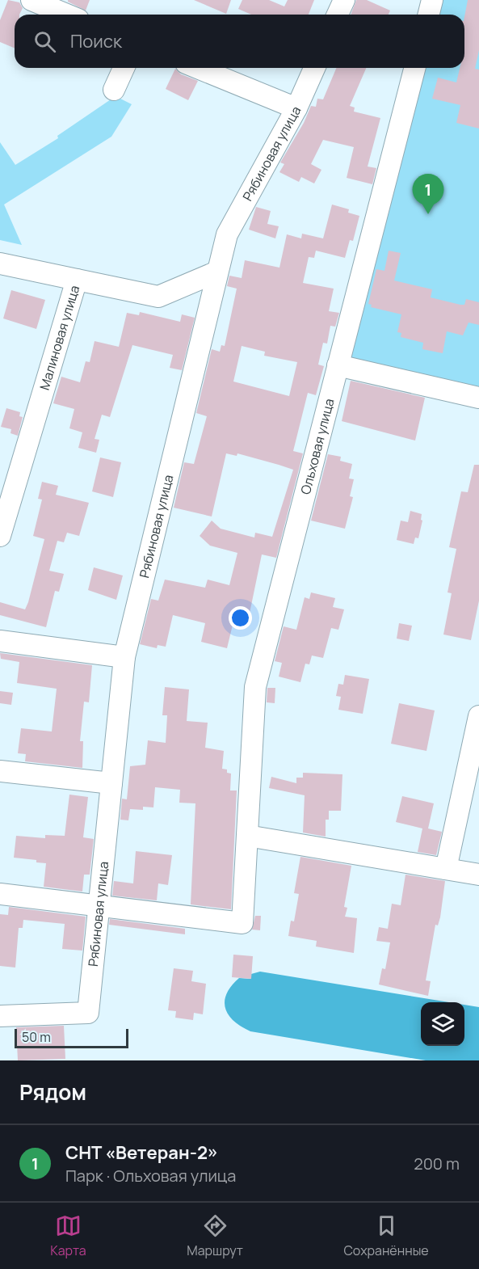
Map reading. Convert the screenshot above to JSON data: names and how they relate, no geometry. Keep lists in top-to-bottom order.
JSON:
{
  "streets": {
    "street": ["Рябиновая улица", "Малиновая улица", "Ольховая улица"]
  },
  "crossings": [
    ["Рябиновая улица", "Малиновая улица"],
    ["Рябиновая улица", "Ольховая улица"]
  ],
  "scale_bar": "50 m",
  "page": {
    "search": "Поиск",
    "pins": "1",
    "scale": "50 m",
    "heading": "Рядом",
    "list": [
      {
        "mark": "1",
        "name": "СНТ «Ветеран-2»",
        "note": "Парк · Ольховая улица",
        "value": "200 m"
      }
    ],
    "nav": ["Карта", "Маршрут", "Сохранённые"]
  }
}
